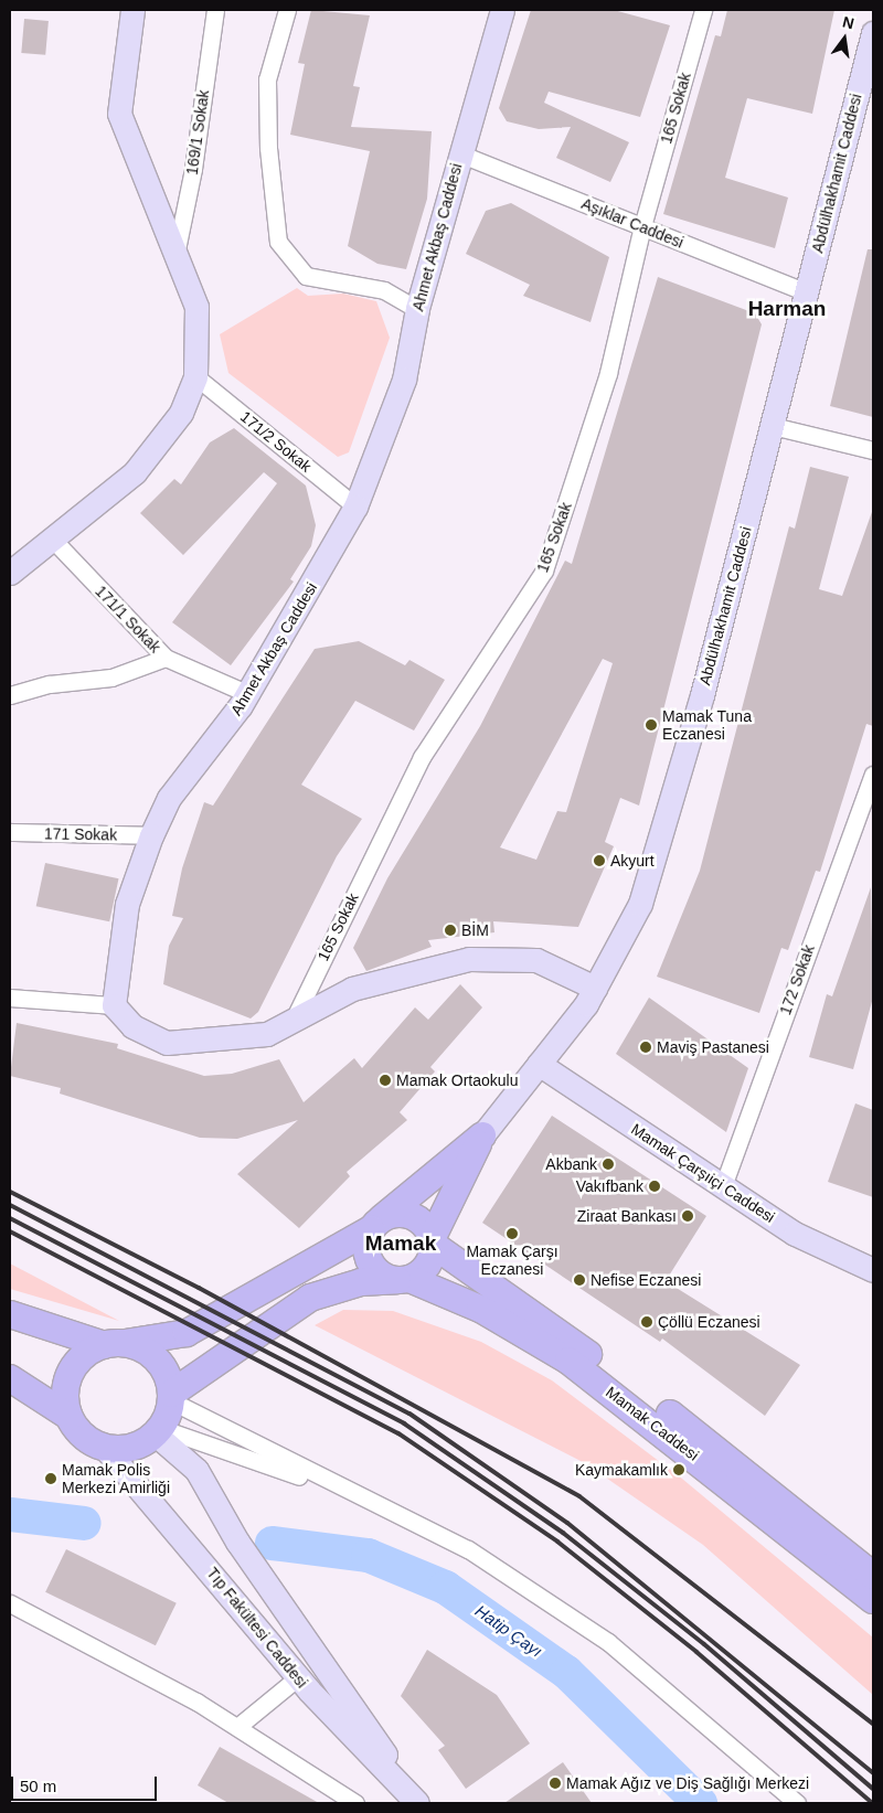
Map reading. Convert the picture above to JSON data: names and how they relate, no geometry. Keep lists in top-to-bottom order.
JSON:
{
  "streets": {
    "main road": [
      "Abdülhakhamit Caddesi",
      "Ahmet Akbaş Caddesi",
      "Mamak Çarşıiçi Caddesi",
      "Mamak Caddesi",
      "Tıp Fakültesi Caddesi"
    ],
    "street": [
      "165 Sokak",
      "169/1 Sokak",
      "Aşıklar Caddesi",
      "171/2 Sokak",
      "171/1 Sokak",
      "171 Sokak",
      "172 Sokak"
    ]
  },
  "crossings": [
    ["165 Sokak", "Aşıklar Caddesi"],
    ["Abdülhakhamit Caddesi", "Aşıklar Caddesi"],
    ["Abdülhakhamit Caddesi", "Mamak Çarşıiçi Caddesi"],
    ["Aşıklar Caddesi", "Ahmet Akbaş Caddesi"],
    ["Ahmet Akbaş Caddesi", "171/2 Sokak"],
    ["Ahmet Akbaş Caddesi", "171/1 Sokak"],
    ["Ahmet Akbaş Caddesi", "171 Sokak"],
    ["172 Sokak", "Mamak Çarşıiçi Caddesi"],
    ["Mamak Caddesi", "Tıp Fakültesi Caddesi"]
  ],
  "districts": ["Harman", "Mamak"],
  "water": ["Hatip Çayı"],
  "places": [
    "Mamak Tuna Eczanesi",
    "Akyurt",
    "BİM",
    "Maviş Pastanesi",
    "Mamak Ortaokulu",
    "Akbank",
    "Vakıfbank",
    "Ziraat Bankası",
    "Mamak Çarşı Eczanesi",
    "Nefise Eczanesi",
    "Çöllü Eczanesi",
    "Kaymakamlık",
    "Mamak Polis Merkezi Amirliği",
    "Mamak Ağız ve Diş Sağlığı Merkezi"
  ],
  "scale_bar": "50 m",
  "north": "top"
}
